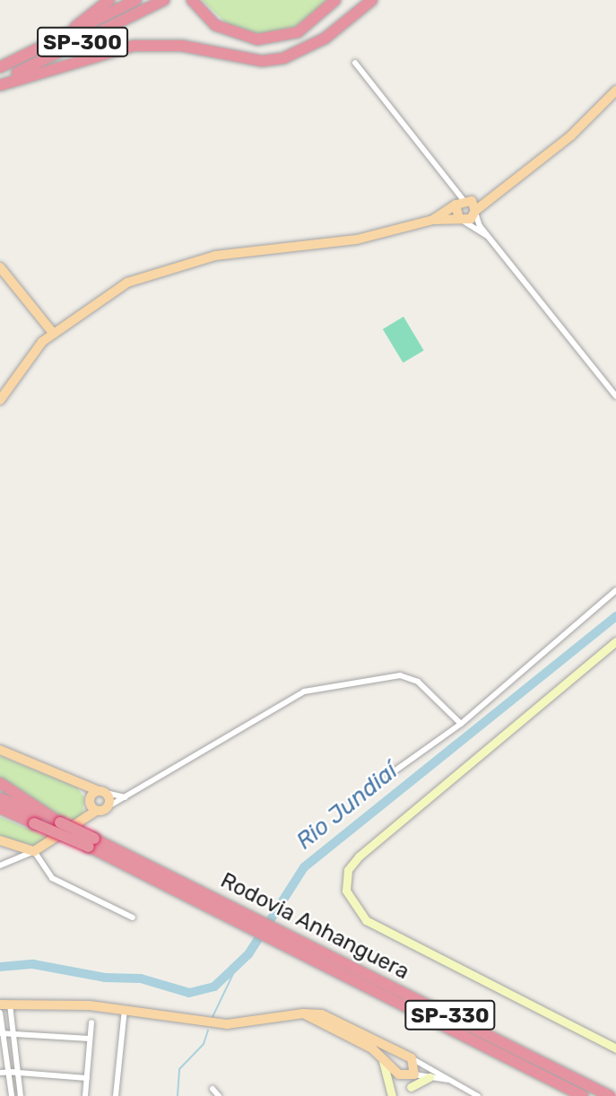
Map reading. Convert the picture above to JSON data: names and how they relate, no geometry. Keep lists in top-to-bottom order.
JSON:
{
  "streets": {
    "highway": ["SP-300", "Rodovia Anhanguera", "SP-330"]
  },
  "water": ["Rio Jundiaí"]
}
